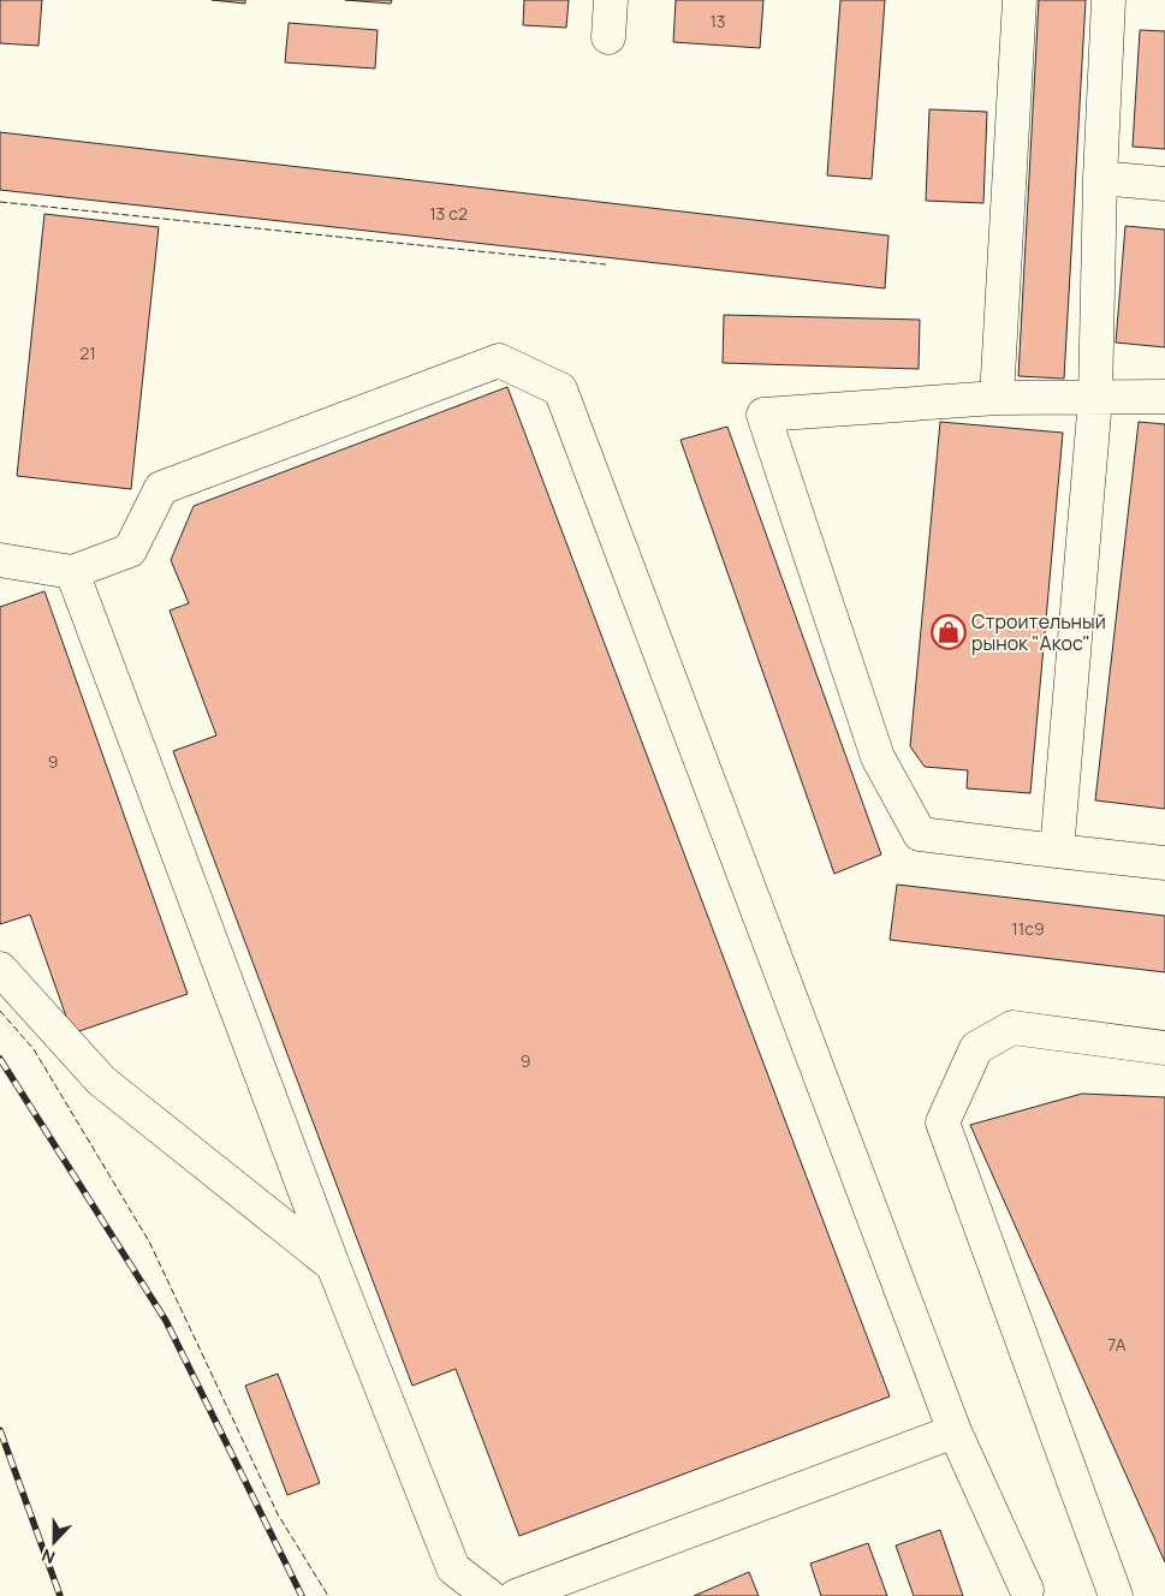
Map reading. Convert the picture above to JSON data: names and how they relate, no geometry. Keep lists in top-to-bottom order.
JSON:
{
  "places": {
    "shop": ["Строительный рынок \"Акос\""]
  },
  "house_numbers": [
    "13",
    "13 с2",
    "21",
    "9",
    "11с9",
    "9",
    "7А"
  ],
  "north": "bottom"
}
